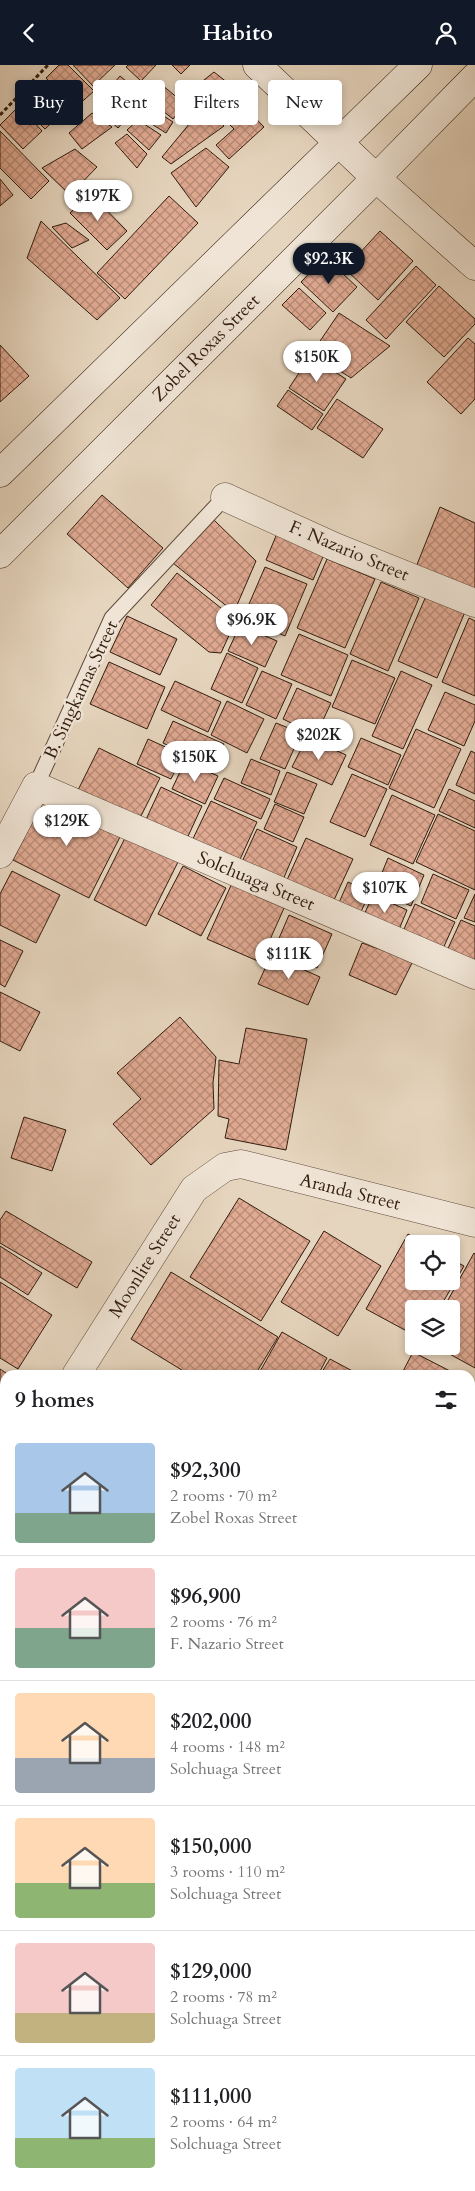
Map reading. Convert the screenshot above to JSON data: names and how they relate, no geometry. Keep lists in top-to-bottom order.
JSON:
{
  "streets": {
    "main road": [
      "Zobel Roxas Street",
      "F. Nazario Street",
      "B. Singkamas Street",
      "Solchuaga Street",
      "Aranda Street",
      "Moonlite Street"
    ]
  },
  "crossings": [
    ["F. Nazario Street", "B. Singkamas Street"],
    ["B. Singkamas Street", "Solchuaga Street"],
    ["Aranda Street", "Moonlite Street"]
  ],
  "page": {
    "header": "Habito",
    "chip": [
      "Buy",
      "Rent",
      "Filters",
      "New"
    ],
    "price": [
      "$197K",
      "$92.3K",
      "$150K",
      "$96.9K",
      "$202K",
      "$150K",
      "$129K",
      "$107K",
      "$111K"
    ],
    "heading": "9 homes",
    "list": [
      {
        "name": "$92,300",
        "note": "2 rooms · 70 m² · Zobel Roxas Street"
      },
      {
        "name": "$96,900",
        "note": "2 rooms · 76 m² · F. Nazario Street"
      },
      {
        "name": "$202,000",
        "note": "4 rooms · 148 m² · Solchuaga Street"
      },
      {
        "name": "$150,000",
        "note": "3 rooms · 110 m² · Solchuaga Street"
      },
      {
        "name": "$129,000",
        "note": "2 rooms · 78 m² · Solchuaga Street"
      },
      {
        "name": "$111,000",
        "note": "2 rooms · 64 m² · Solchuaga Street"
      }
    ]
  }
}
